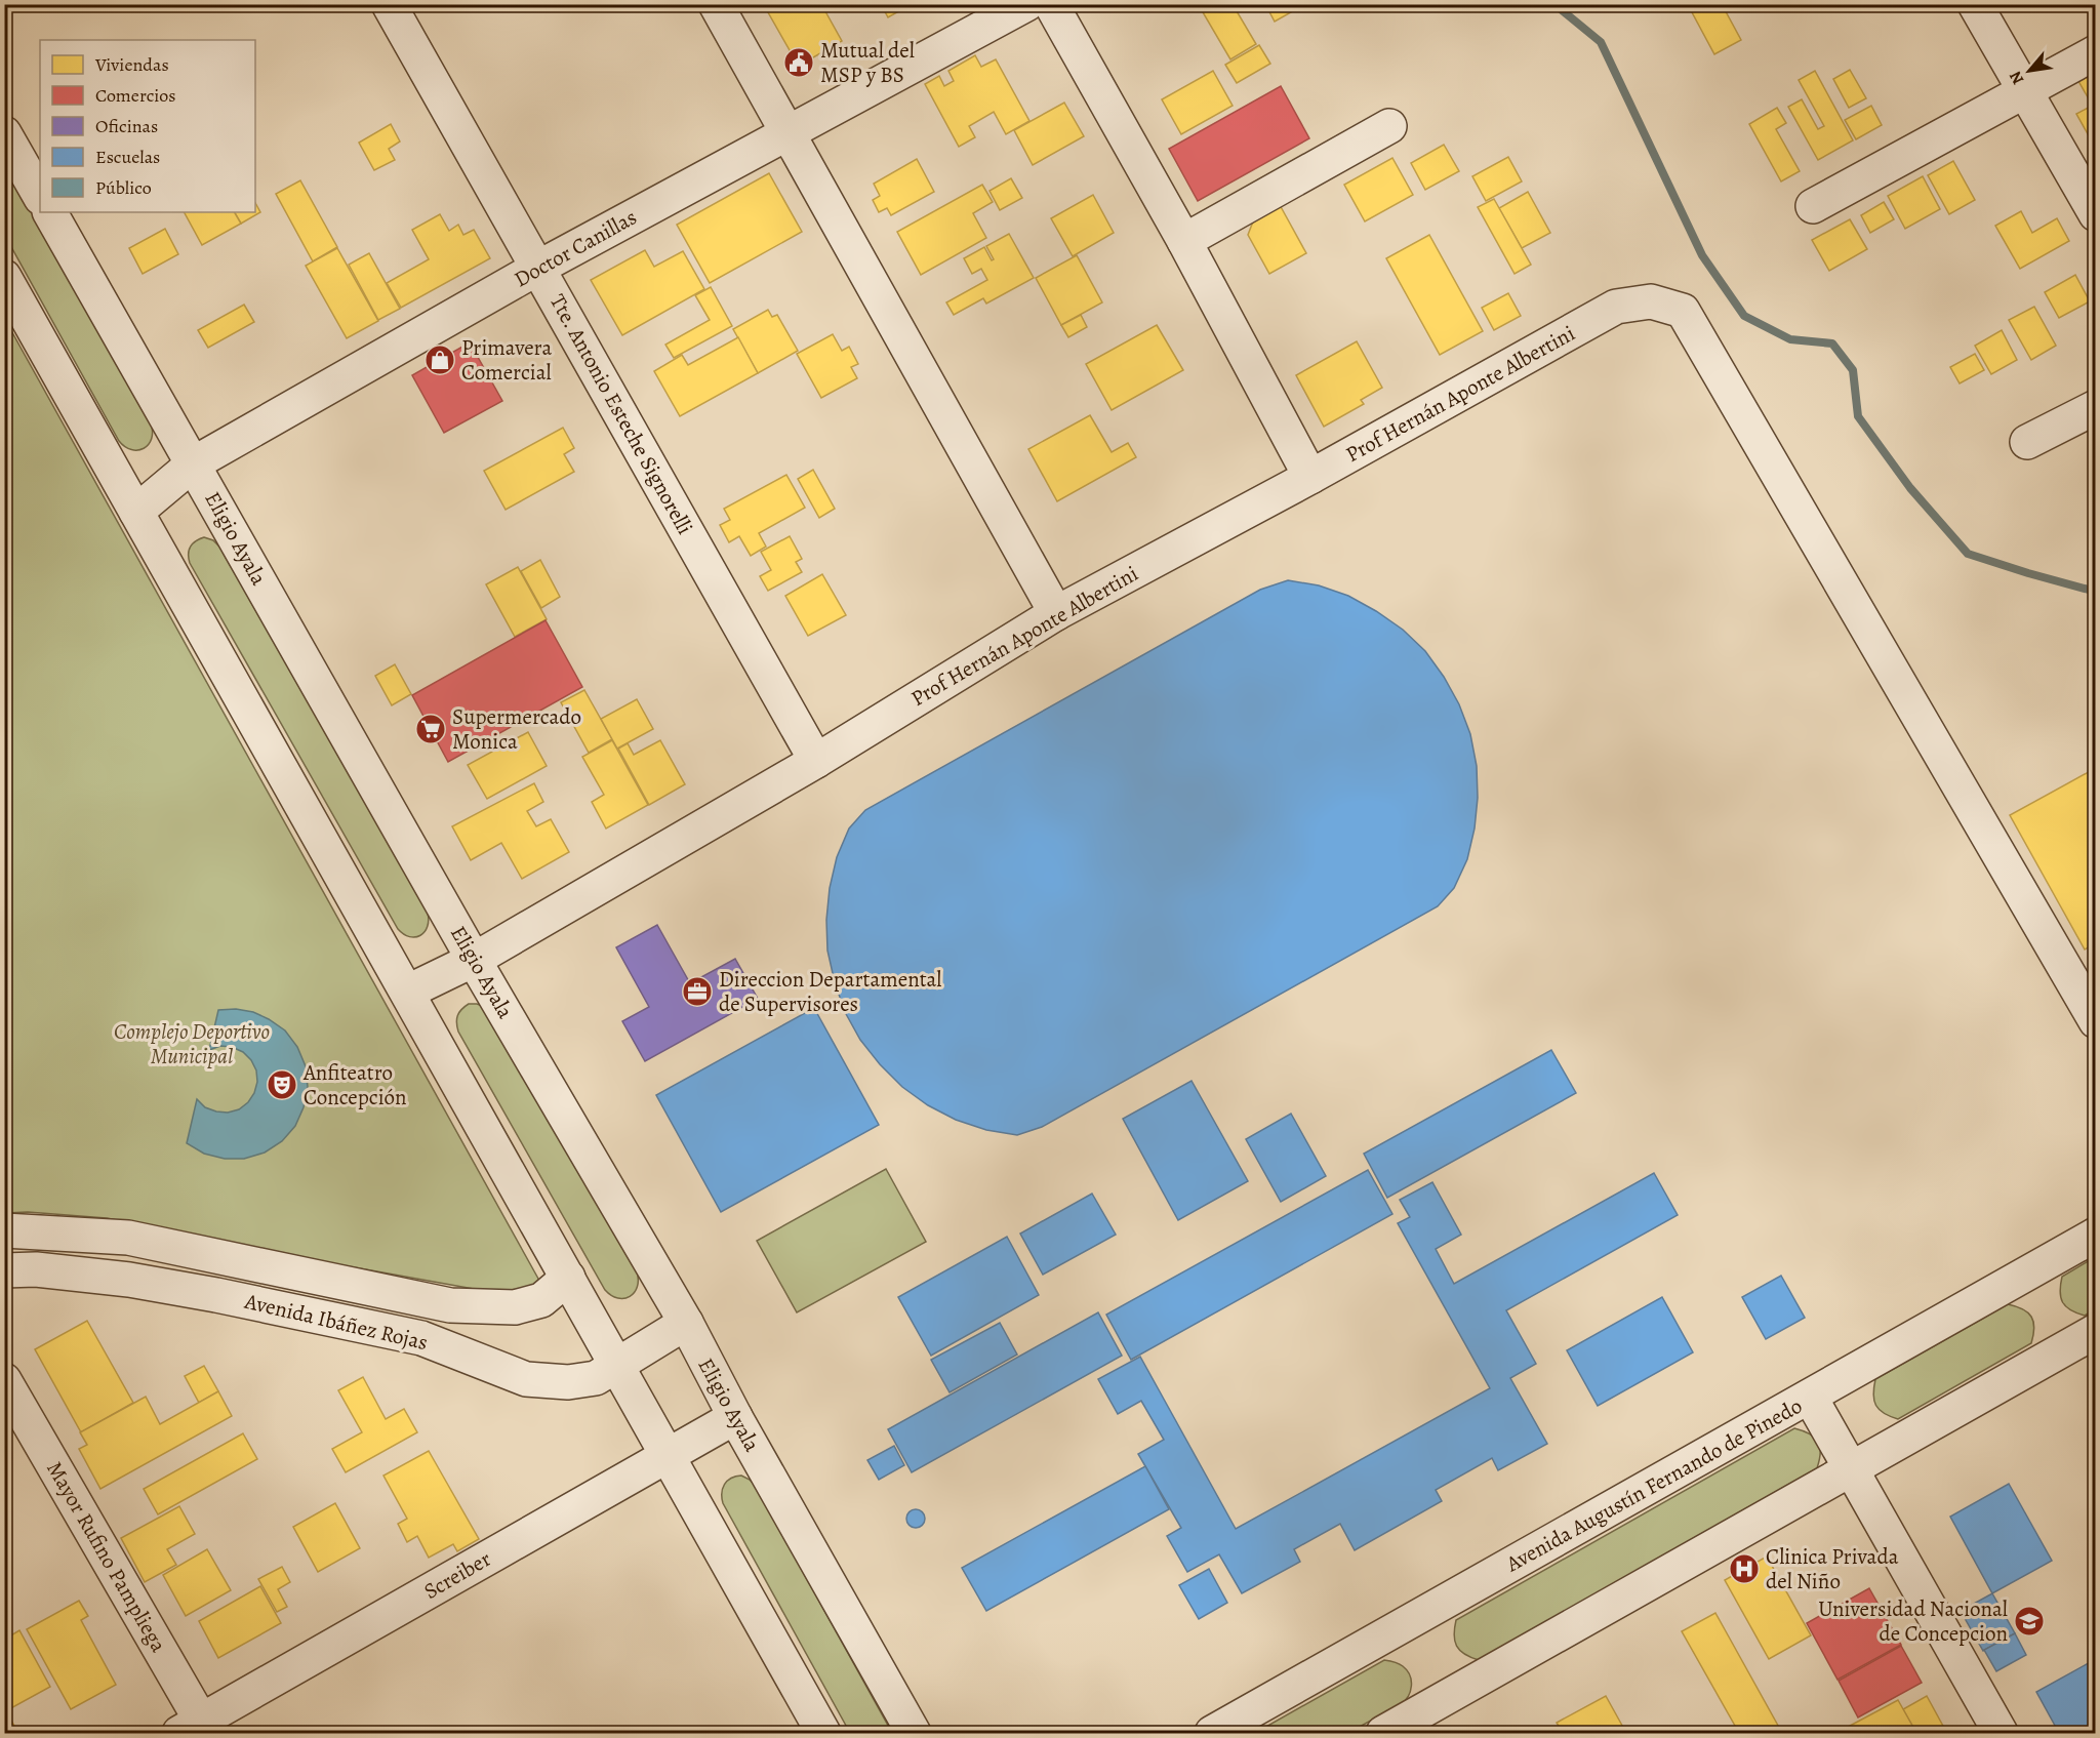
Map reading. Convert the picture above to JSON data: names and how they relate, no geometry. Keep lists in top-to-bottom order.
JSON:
{
  "streets": {
    "street": [
      "Doctor Canillas",
      "Prof Hernán Aponte Albertini",
      "Tte. Antonio Esteche Signorelli",
      "Eligio Ayala",
      "Avenida Ibáñez Rojas",
      "Avenida Augustín Fernando de Pinedo",
      "Mayor Rufino Pampliega",
      "Screiber"
    ]
  },
  "crossings": [
    ["Doctor Canillas", "Tte. Antonio Esteche Signorelli"],
    ["Doctor Canillas", "Eligio Ayala"],
    ["Prof Hernán Aponte Albertini", "Tte. Antonio Esteche Signorelli"],
    ["Prof Hernán Aponte Albertini", "Eligio Ayala"],
    ["Eligio Ayala", "Avenida Ibáñez Rojas"],
    ["Eligio Ayala", "Screiber"],
    ["Mayor Rufino Pampliega", "Screiber"]
  ],
  "parks": ["Complejo Deportivo Municipal"],
  "places": {
    "public building": ["Mutual del MSP y BS"],
    "shop": ["Primavera Comercial"],
    "supermarket": ["Supermercado Monica"],
    "office": ["Direccion Departamental de Supervisores"],
    "theatre": ["Anfiteatro Concepción"],
    "hospital": ["Clinica Privada del Niño"],
    "school or university": ["Universidad Nacional de Concepcion"]
  },
  "legend": [
    "Viviendas",
    "Comercios",
    "Oficinas",
    "Escuelas",
    "Público"
  ],
  "north": "bottom left"
}
